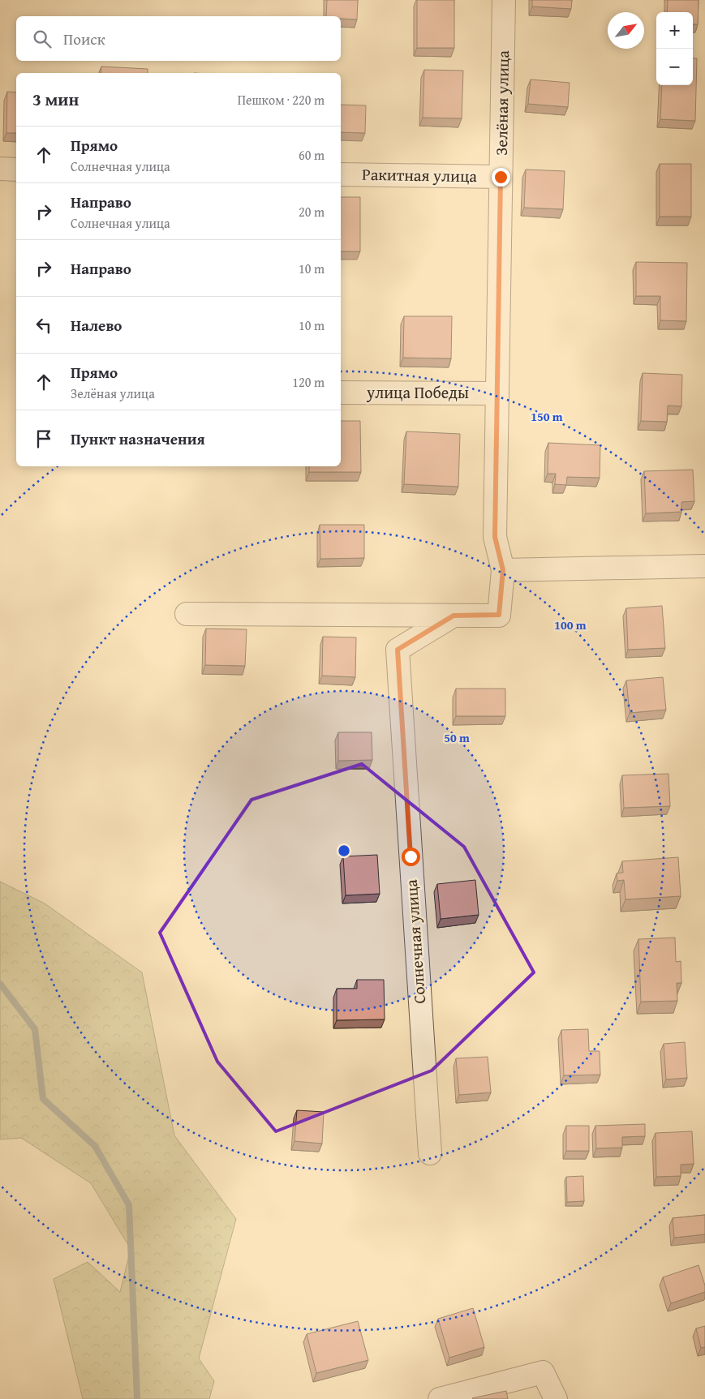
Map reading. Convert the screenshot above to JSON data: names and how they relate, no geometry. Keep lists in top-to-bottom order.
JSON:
{
  "streets": {
    "street": [
      "Зелёная улица",
      "Ракитная улица",
      "улица Победы",
      "Солнечная улица"
    ]
  },
  "crossings": [
    ["Зелёная улица", "Ракитная улица"],
    ["Зелёная улица", "улица Победы"],
    ["Зелёная улица", "Солнечная улица"]
  ],
  "north": "top right",
  "page": {
    "map_buttons": ["+", "−"],
    "search": "Поиск",
    "heading": ["3 мин", "Пешком · 220 m"],
    "list": [
      ["Прямо", "Солнечная улица", "60 m"],
      ["Направо", "Солнечная улица", "20 m"],
      ["Направо", "10 m"],
      ["Налево", "10 m"],
      ["Прямо", "Зелёная улица", "120 m"],
      "Пункт назначения"
    ]
  },
  "rings": ["150 m", "100 m", "50 m"]
}
